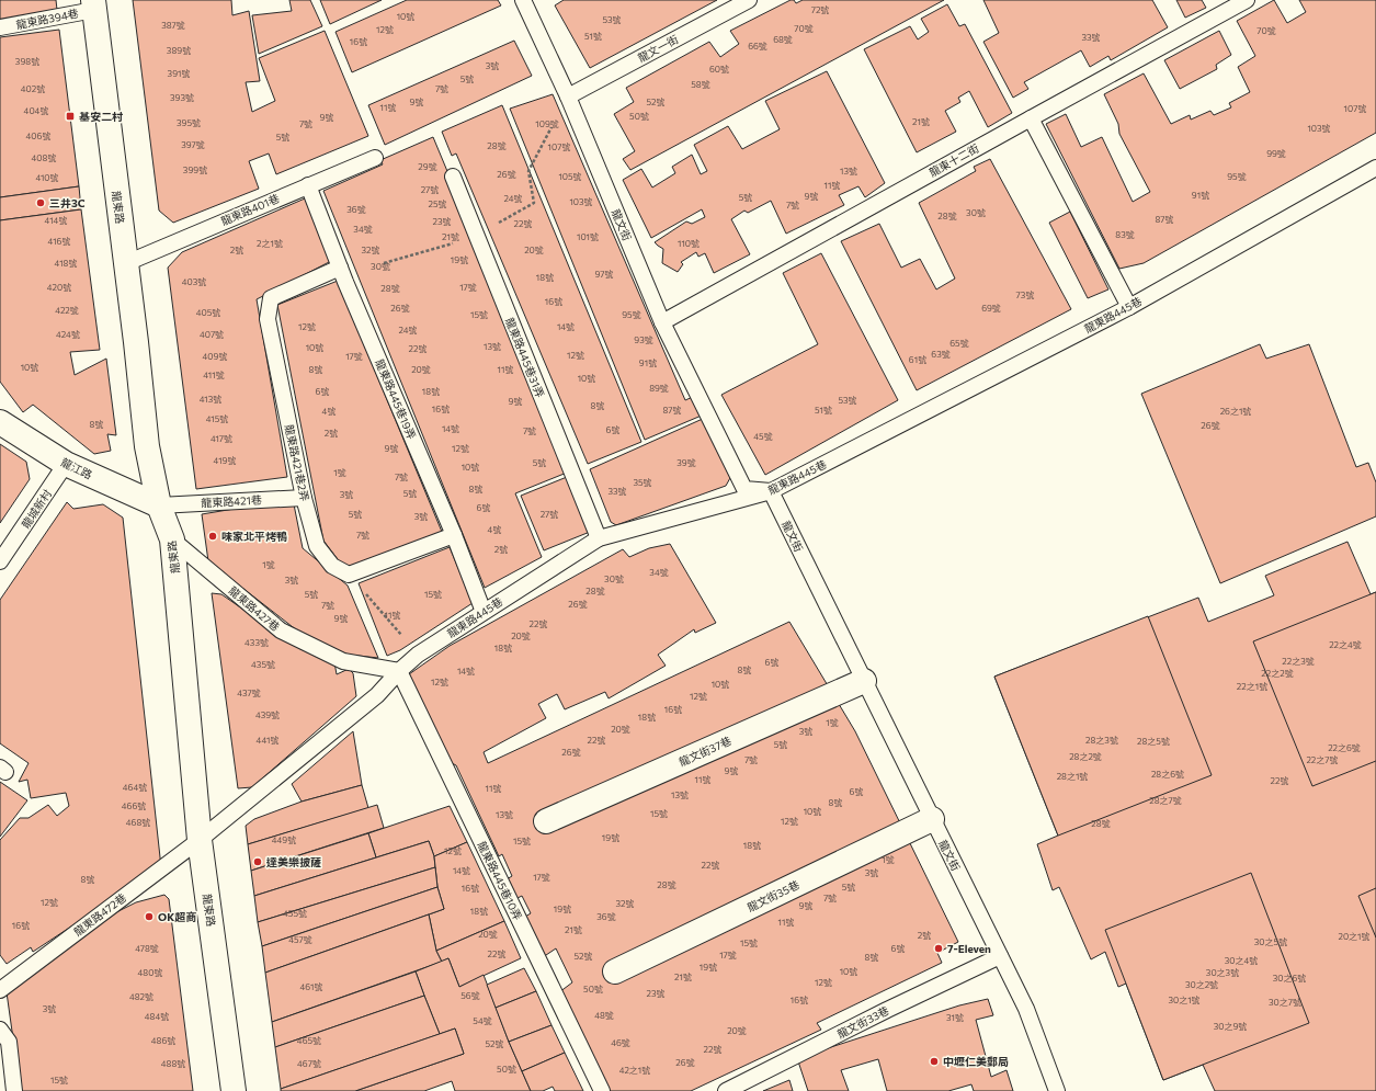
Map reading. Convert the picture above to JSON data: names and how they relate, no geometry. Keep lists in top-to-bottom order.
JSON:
{
  "streets": {
    "street": [
      "龍東路",
      "龍江路",
      "龍文街37巷",
      "龍文街35巷"
    ],
    "lane": [
      "龍東路394巷",
      "龍文一街",
      "龍東十二街",
      "龍東路401巷",
      "龍文街",
      "龍東路445巷",
      "龍東路445巷31弄",
      "龍東路445巷19弄",
      "龍東路421巷2弄",
      "龍東路421巷",
      "龍城新村",
      "龍東路427巷",
      "龍東路445巷10弄",
      "龍東路472巷",
      "龍文街33巷"
    ]
  },
  "crossings": [
    ["龍東路394巷", "龍東路"],
    ["龍文一街", "龍文街"],
    ["龍東十二街", "龍文街"],
    ["龍東路", "龍東路401巷"],
    ["龍東路", "龍東路445巷"],
    ["龍東路", "龍江路"],
    ["龍東路", "龍東路421巷"],
    ["龍東路", "龍東路427巷"],
    ["龍東路", "龍東路472巷"],
    ["龍東路401巷", "龍東路445巷19弄"],
    ["龍文街", "龍東路445巷"],
    ["龍文街", "龍文街37巷"],
    ["龍文街", "龍文街35巷"],
    ["龍文街", "龍文街33巷"],
    ["龍東路445巷", "龍東路445巷31弄"],
    ["龍東路445巷", "龍東路445巷19弄"],
    ["龍東路445巷", "龍東路427巷"],
    ["龍東路445巷", "龍東路445巷10弄"],
    ["龍東路445巷", "龍東路472巷"],
    ["龍東路445巷19弄", "龍東路421巷2弄"],
    ["龍東路421巷2弄", "龍東路421巷"],
    ["龍江路", "龍東路421巷"],
    ["龍江路", "龍城新村"],
    ["龍東路427巷", "龍東路445巷10弄"]
  ],
  "places": {
    "transit": ["基安二村"],
    "other": [
      "三井3C",
      "味家北平烤鴨",
      "達美樂披薩",
      "OK超商",
      "7-Eleven",
      "中壢仁美郵局"
    ]
  },
  "house_numbers": [
    "72號",
    "10號",
    "53號",
    "387號",
    "70號",
    "12號",
    "70號",
    "51號",
    "33號",
    "68號",
    "16號",
    "66號",
    "389號",
    "398號",
    "3號",
    "60號",
    "391號",
    "5號",
    "58號",
    "402號",
    "7號",
    "393號",
    "9號",
    "52號",
    "11號",
    "107號",
    "404號",
    "50號",
    "9號",
    "21號",
    "395號",
    "7號",
    "109號",
    "103號",
    "406號",
    "5號",
    "397號",
    "28號",
    "107號",
    "99號",
    "408號",
    "29號",
    "399號",
    "13號",
    "26號",
    "105號",
    "95號",
    "410號",
    "11號",
    "27號",
    "91號",
    "9號",
    "5號",
    "24號",
    "103號",
    "25號",
    "7號",
    "36號",
    "30號",
    "28號",
    "87號",
    "414號",
    "23號",
    "22號",
    "34號",
    "83號",
    "21號",
    "101號",
    "416號",
    "2之1號",
    "110號",
    "2號",
    "32號",
    "20號",
    "19號",
    "418號",
    "30號",
    "97號",
    "18號",
    "403號",
    "420號",
    "17號",
    "28號",
    "73號",
    "16號",
    "26號",
    "69號",
    "422號",
    "405號",
    "15號",
    "95號",
    "12號",
    "14號",
    "24號",
    "424號",
    "407號",
    "93號",
    "65號",
    "13號",
    "10號",
    "22號",
    "63號",
    "12號",
    "409號",
    "17號",
    "61號",
    "91號",
    "10號",
    "8號",
    "20號",
    "11號",
    "411號",
    "10號",
    "89號",
    "6號",
    "18號",
    "413號",
    "53號",
    "9號",
    "8號",
    "16號",
    "87號",
    "51號",
    "4號",
    "26之1號",
    "415號",
    "8號",
    "26號",
    "14號",
    "6號",
    "7號",
    "2號",
    "45號",
    "417號",
    "9號",
    "12號",
    "419號",
    "5號",
    "39號",
    "10號",
    "1號",
    "7號",
    "35號",
    "8號",
    "33號",
    "5號",
    "3號",
    "6號",
    "5號",
    "27號",
    "3號",
    "4號",
    "7號",
    "2號",
    "1號",
    "34號",
    "30號",
    "3號",
    "28號",
    "5號",
    "15號",
    "26號",
    "7號",
    "11號",
    "9號",
    "22號",
    "20號",
    "433號",
    "22之4號",
    "18號",
    "22之3號",
    "6號",
    "435號",
    "8號",
    "14號",
    "22之2號",
    "12號",
    "10號",
    "22之1號",
    "437號",
    "12號",
    "16號",
    "439號",
    "18號",
    "1號",
    "20號",
    "3號",
    "441號",
    "22號",
    "28之3號",
    "28之5號",
    "5號",
    "22之6號",
    "26號",
    "28之2號",
    "7號",
    "22之7號",
    "9號",
    "28之6號",
    "28之1號",
    "11號",
    "22號",
    "464號",
    "11號",
    "6號",
    "13號",
    "28之7號",
    "8號",
    "466號",
    "10號",
    "15號",
    "13號",
    "12號",
    "468號",
    "28號",
    "19號",
    "449號",
    "15號",
    "18號",
    "12號",
    "1號",
    "22號",
    "14號",
    "3號",
    "17號",
    "8號",
    "28號",
    "5號",
    "16號",
    "7號",
    "12號",
    "32號",
    "9號",
    "19號",
    "18號",
    "455號",
    "36號",
    "11號",
    "16號",
    "21號",
    "20號",
    "2號",
    "20之1號",
    "457號",
    "30之5號",
    "15號",
    "478號",
    "6號",
    "22號",
    "17號",
    "52號",
    "8號",
    "30之4號",
    "19號",
    "10號",
    "480號",
    "30之3號",
    "21號",
    "30之6號",
    "12號",
    "30之2號",
    "461號",
    "50號",
    "23號",
    "56號",
    "482號",
    "16號",
    "30之1號",
    "30之7號",
    "3號",
    "48號",
    "484號",
    "31號",
    "54號",
    "30之9號",
    "20號",
    "486號",
    "465號",
    "46號",
    "52號",
    "22號",
    "26號",
    "488號",
    "467號",
    "50號",
    "42之1號",
    "15號"
  ]
}
